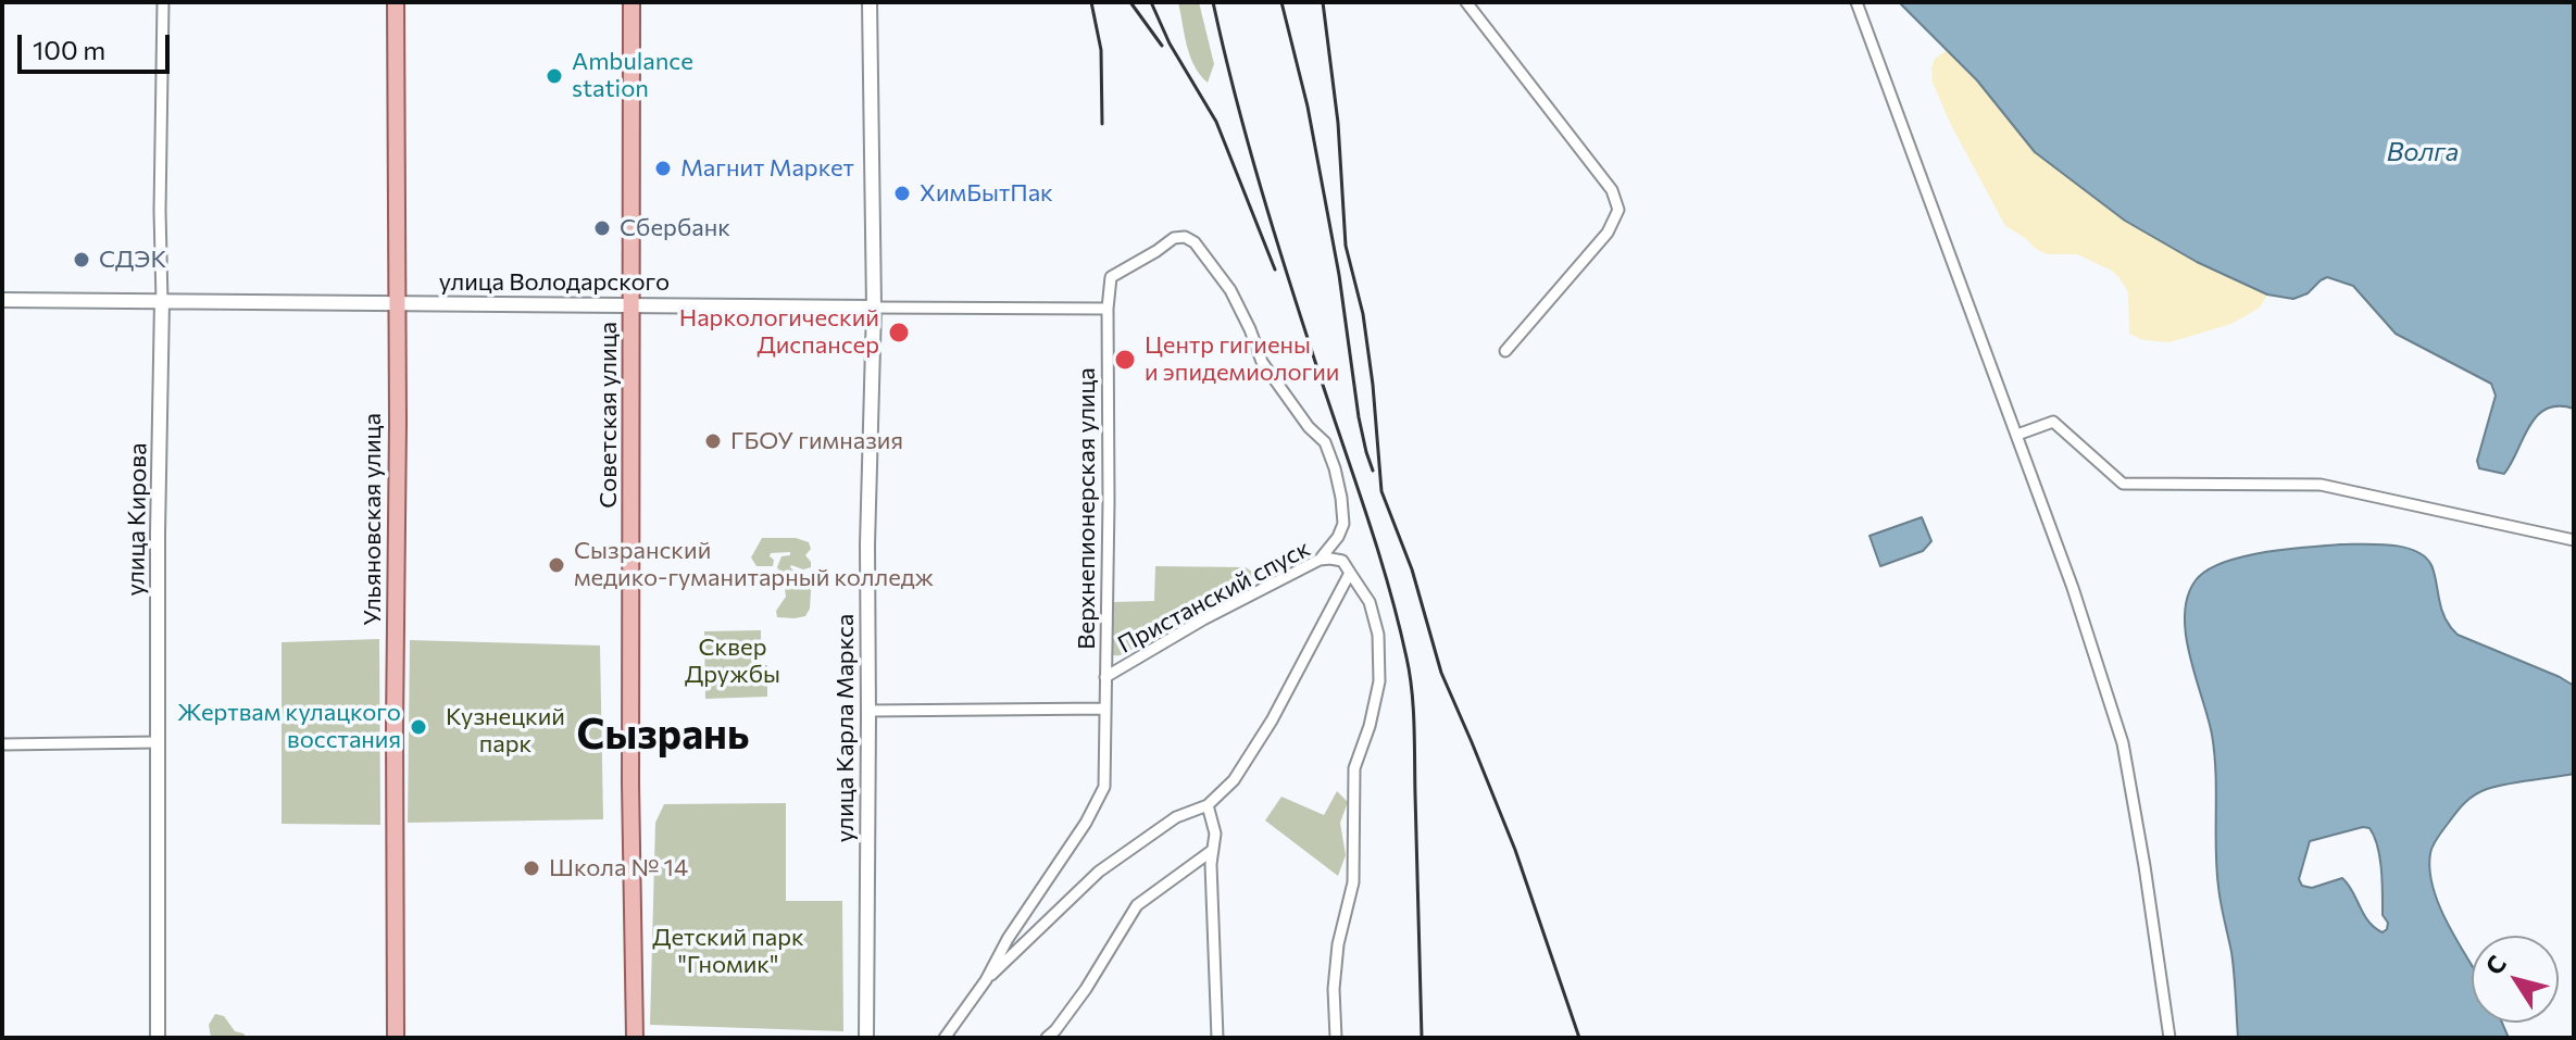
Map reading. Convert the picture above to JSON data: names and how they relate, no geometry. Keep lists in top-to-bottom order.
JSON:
{
  "streets": {
    "main road": ["Советская улица", "Ульяновская улица"],
    "street": [
      "улица Володарского",
      "Верхнепионерская улица",
      "улица Кирова",
      "Пристанский спуск",
      "улица Карла Маркса"
    ]
  },
  "crossings": [
    ["улица Володарского", "Советская улица"],
    ["улица Володарского", "Верхнепионерская улица"],
    ["улица Володарского", "улица Кирова"],
    ["улица Володарского", "Ульяновская улица"],
    ["улица Володарского", "улица Карла Маркса"],
    ["Верхнепионерская улица", "Пристанский спуск"]
  ],
  "districts": ["Сызрань"],
  "water": ["Волга"],
  "parks": ["Сквер Дружбы", "Кузнецкий парк", "Детский парк \"Гномик\""],
  "places": [
    "Ambulance station",
    "Магнит Маркет",
    "ХимБытПак",
    "Сбербанк",
    "СДЭК",
    "Наркологический Диспансер",
    "Центр гигиены и эпидемиологии",
    "ГБОУ гимназия",
    "Сызранский медико-гуманитарный колледж",
    "Жертвам кулацкого восстания",
    "Школа № 14"
  ],
  "scale_bar": "100 m",
  "north": "top left"
}
